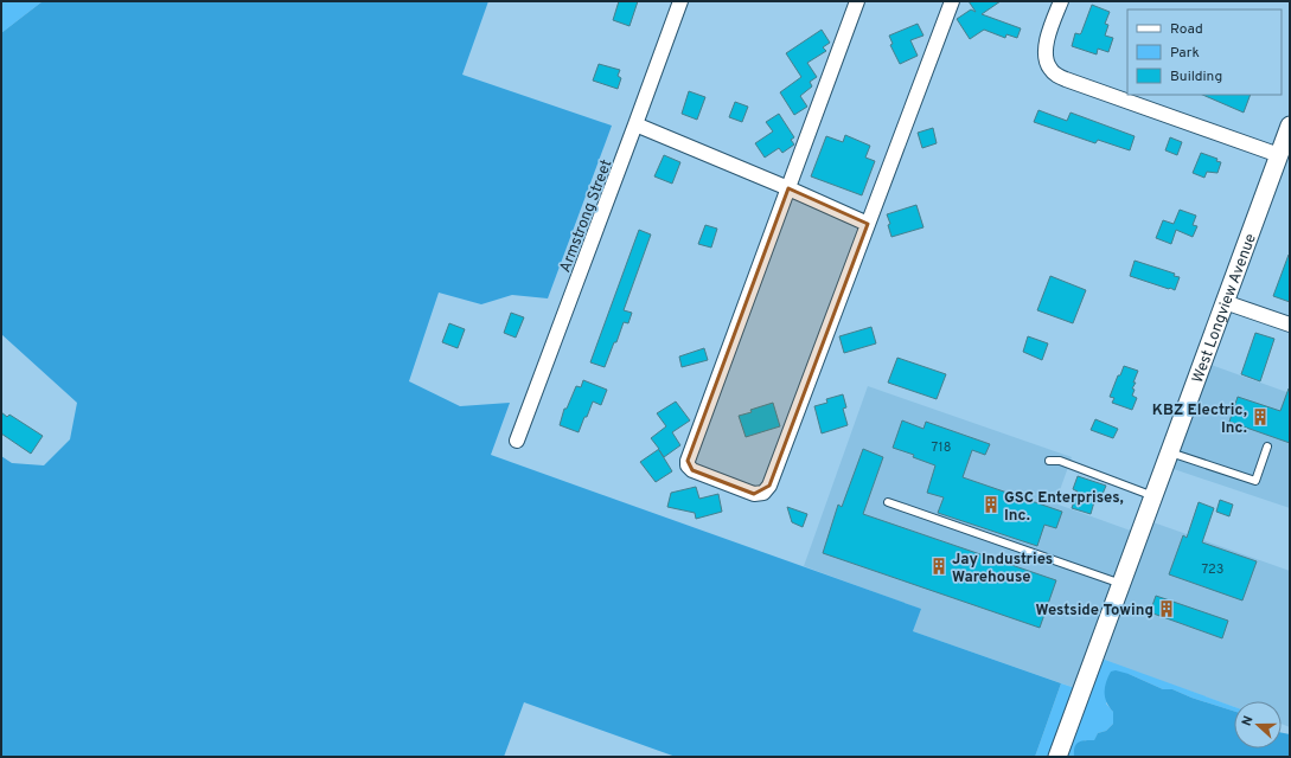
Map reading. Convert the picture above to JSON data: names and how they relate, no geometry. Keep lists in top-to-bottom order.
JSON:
{
  "streets": {
    "street": ["Armstrong Street", "West Longview Avenue"]
  },
  "places": {
    "building": [
      "KBZ Electric, Inc.",
      "GSC Enterprises, Inc.",
      "Jay Industries Warehouse",
      "Westside Towing"
    ]
  },
  "house_numbers": ["718", "723"],
  "legend": ["Road", "Park", "Building"],
  "north": "left"
}
